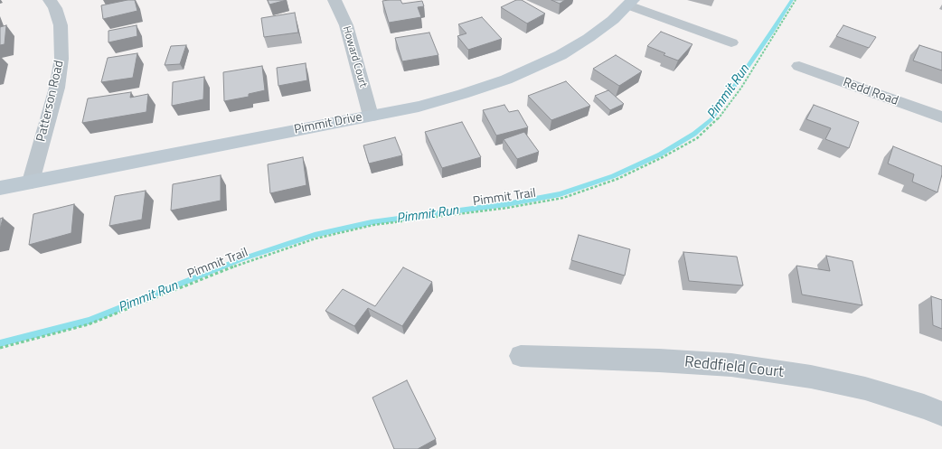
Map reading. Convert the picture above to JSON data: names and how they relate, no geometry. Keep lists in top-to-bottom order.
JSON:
{
  "streets": {
    "street": [
      "Howard Court",
      "Redd Road",
      "Patterson Road",
      "Pimmit Drive",
      "Reddfield Court"
    ],
    "path": ["Pimmit Trail"]
  },
  "crossings": [
    ["Howard Court", "Pimmit Drive"],
    ["Patterson Road", "Pimmit Drive"]
  ],
  "water": ["Pimmit Run"]
}
